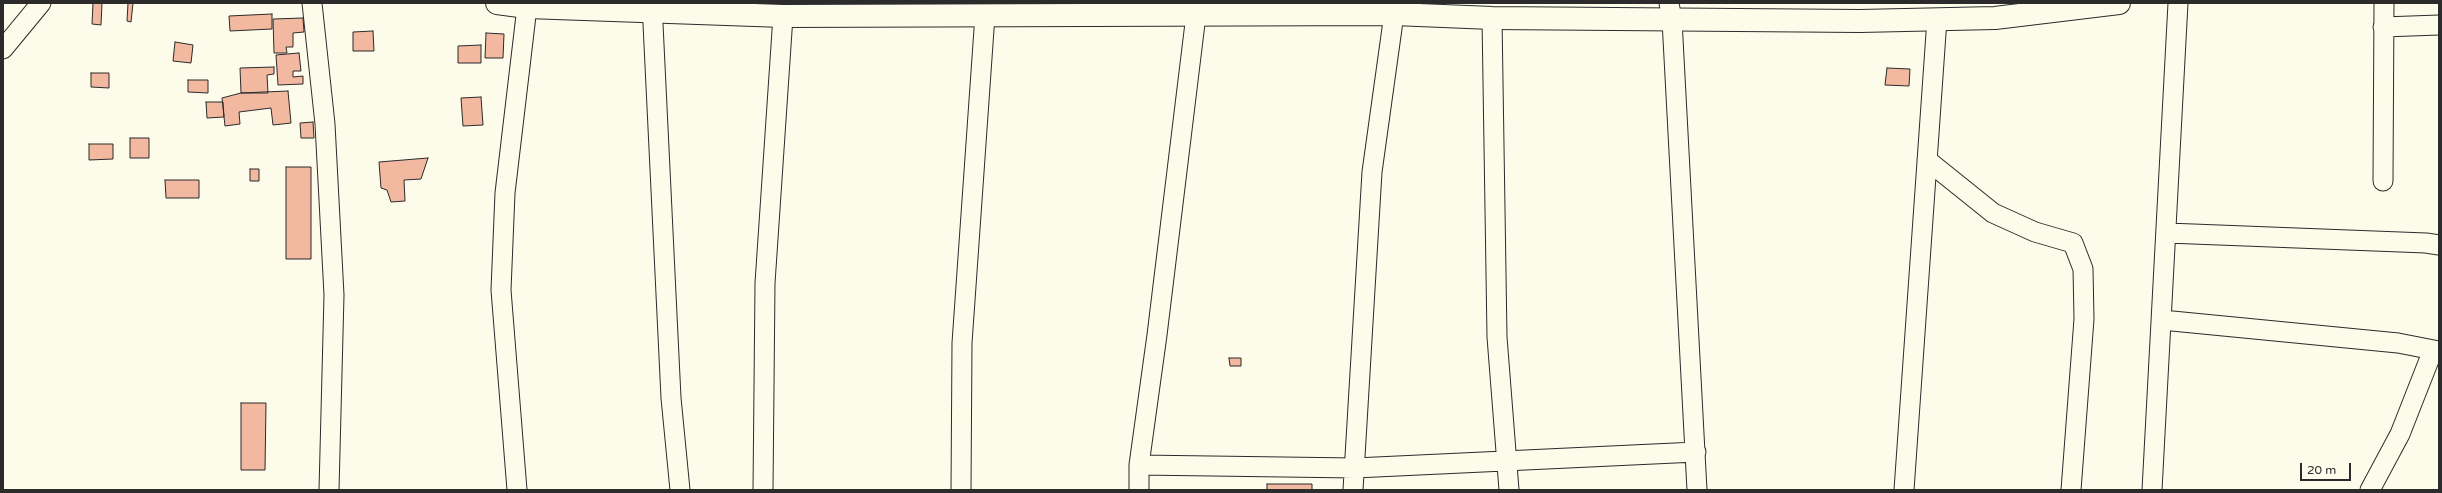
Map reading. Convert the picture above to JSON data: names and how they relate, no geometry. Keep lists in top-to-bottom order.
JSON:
{
  "scale_bar": "20 m"
}
